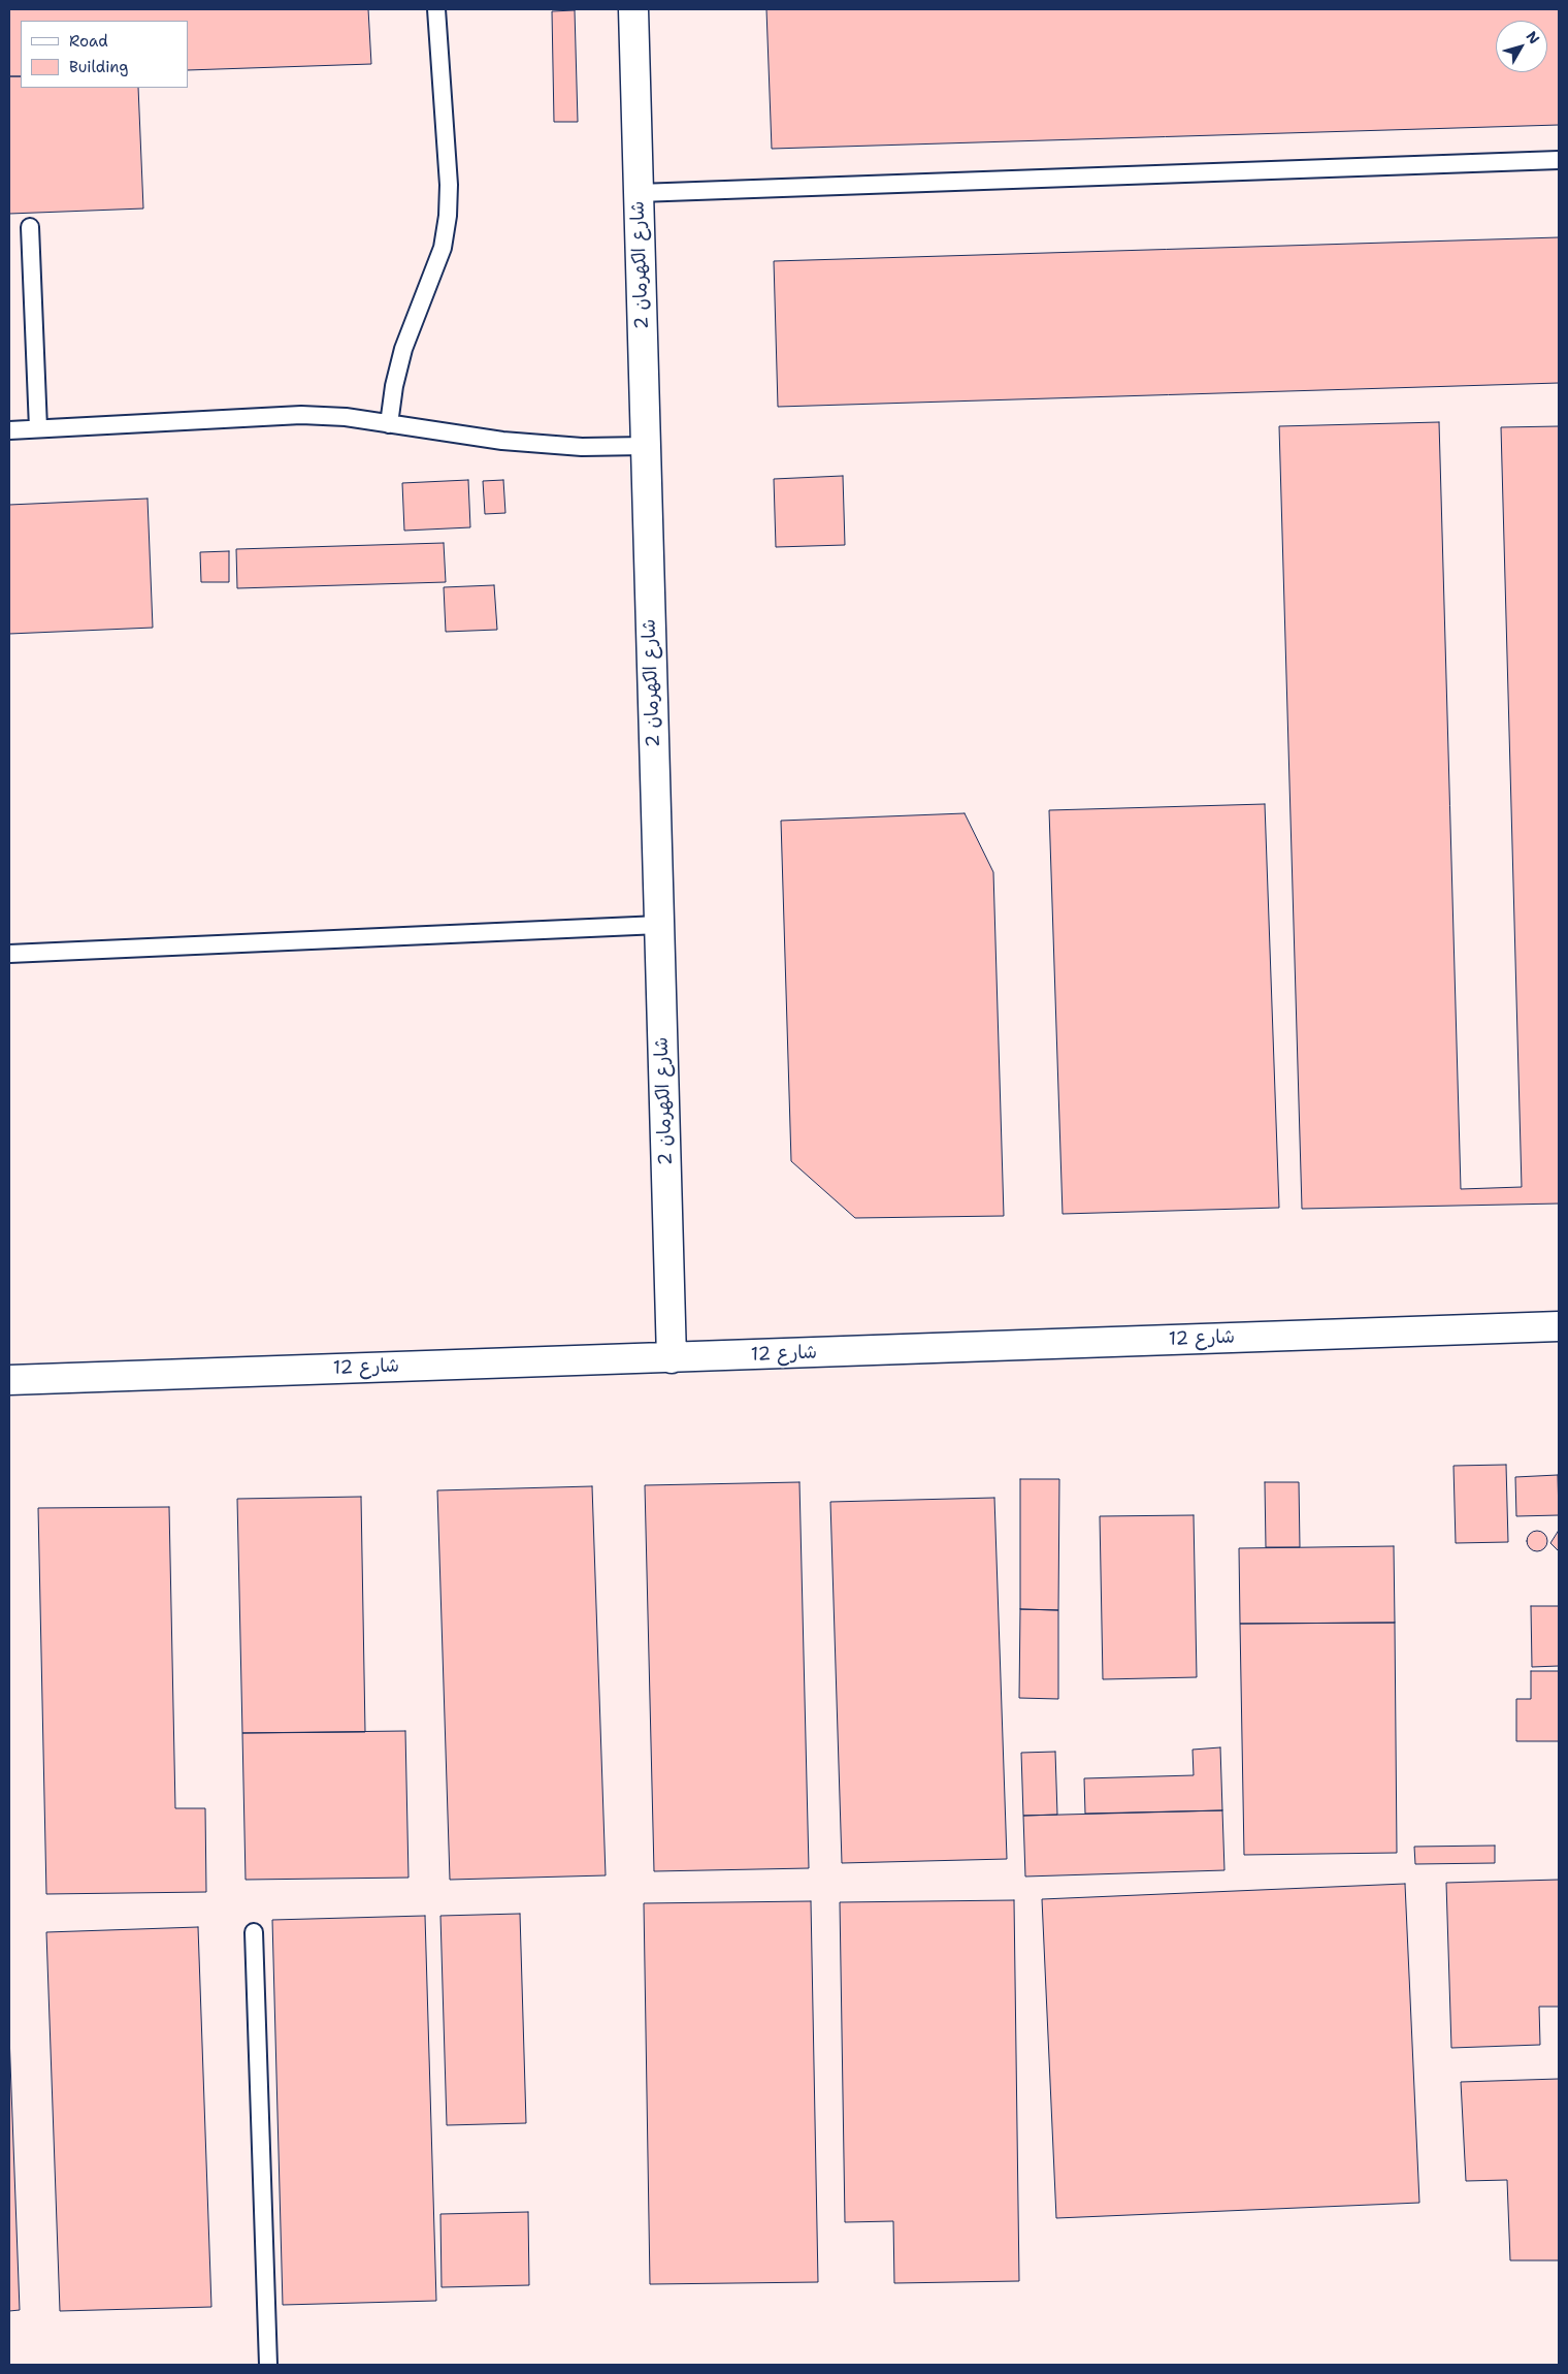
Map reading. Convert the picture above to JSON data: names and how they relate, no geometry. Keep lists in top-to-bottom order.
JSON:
{
  "streets": {
    "street": ["شارع الكهرمان 2", "شارع 12"]
  },
  "crossings": [
    ["شارع الكهرمان 2", "شارع 12"]
  ],
  "legend": ["Road", "Building"],
  "north": "top right"
}
